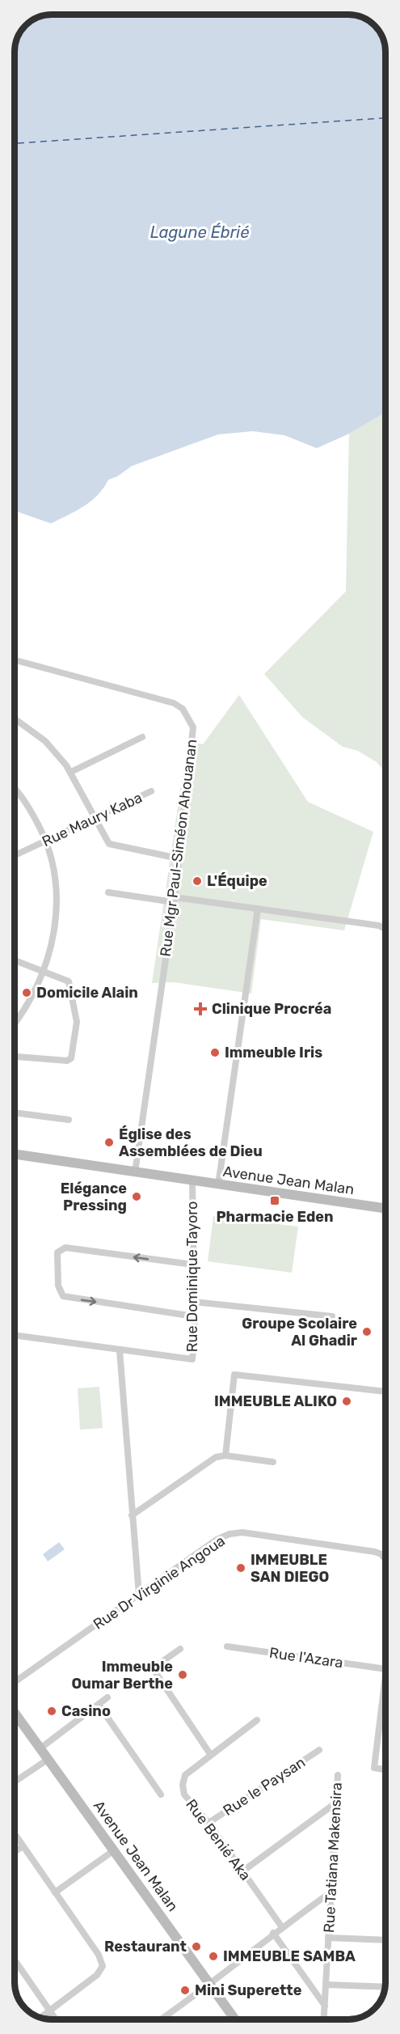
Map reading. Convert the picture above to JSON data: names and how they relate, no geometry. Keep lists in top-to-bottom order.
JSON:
{
  "streets": {
    "main road": ["Avenue Jean Malan"],
    "street": [
      "Rue Maury Kaba",
      "Rue Mgr Paul-Siméon Ahouanan",
      "Rue Dominique Tayoro",
      "Rue Dr Virginie Angoua",
      "Rue l'Azara",
      "Rue le Paysan",
      "Rue Benié Aka",
      "Rue Tatiana Makensira"
    ]
  },
  "crossings": [
    ["Rue Mgr Paul-Siméon Ahouanan", "Avenue Jean Malan"],
    ["Avenue Jean Malan", "Rue Dominique Tayoro"],
    ["Rue le Paysan", "Rue Benié Aka"]
  ],
  "water": ["Lagune Ébrié"],
  "places": {
    "other": [
      "L'Équipe",
      "Domicile Alain",
      "Immeuble Iris",
      "Église des Assemblées de Dieu",
      "Elégance Pressing",
      "Groupe Scolaire Al Ghadir",
      "IMMEUBLE ALIKO",
      "IMMEUBLE SAN DIEGO",
      "Immeuble Oumar Berthe",
      "Casino",
      "Restaurant",
      "IMMEUBLE SAMBA",
      "Mini Superette"
    ],
    "health": ["Clinique Procréa"],
    "transit": ["Pharmacie Eden"]
  }
}
